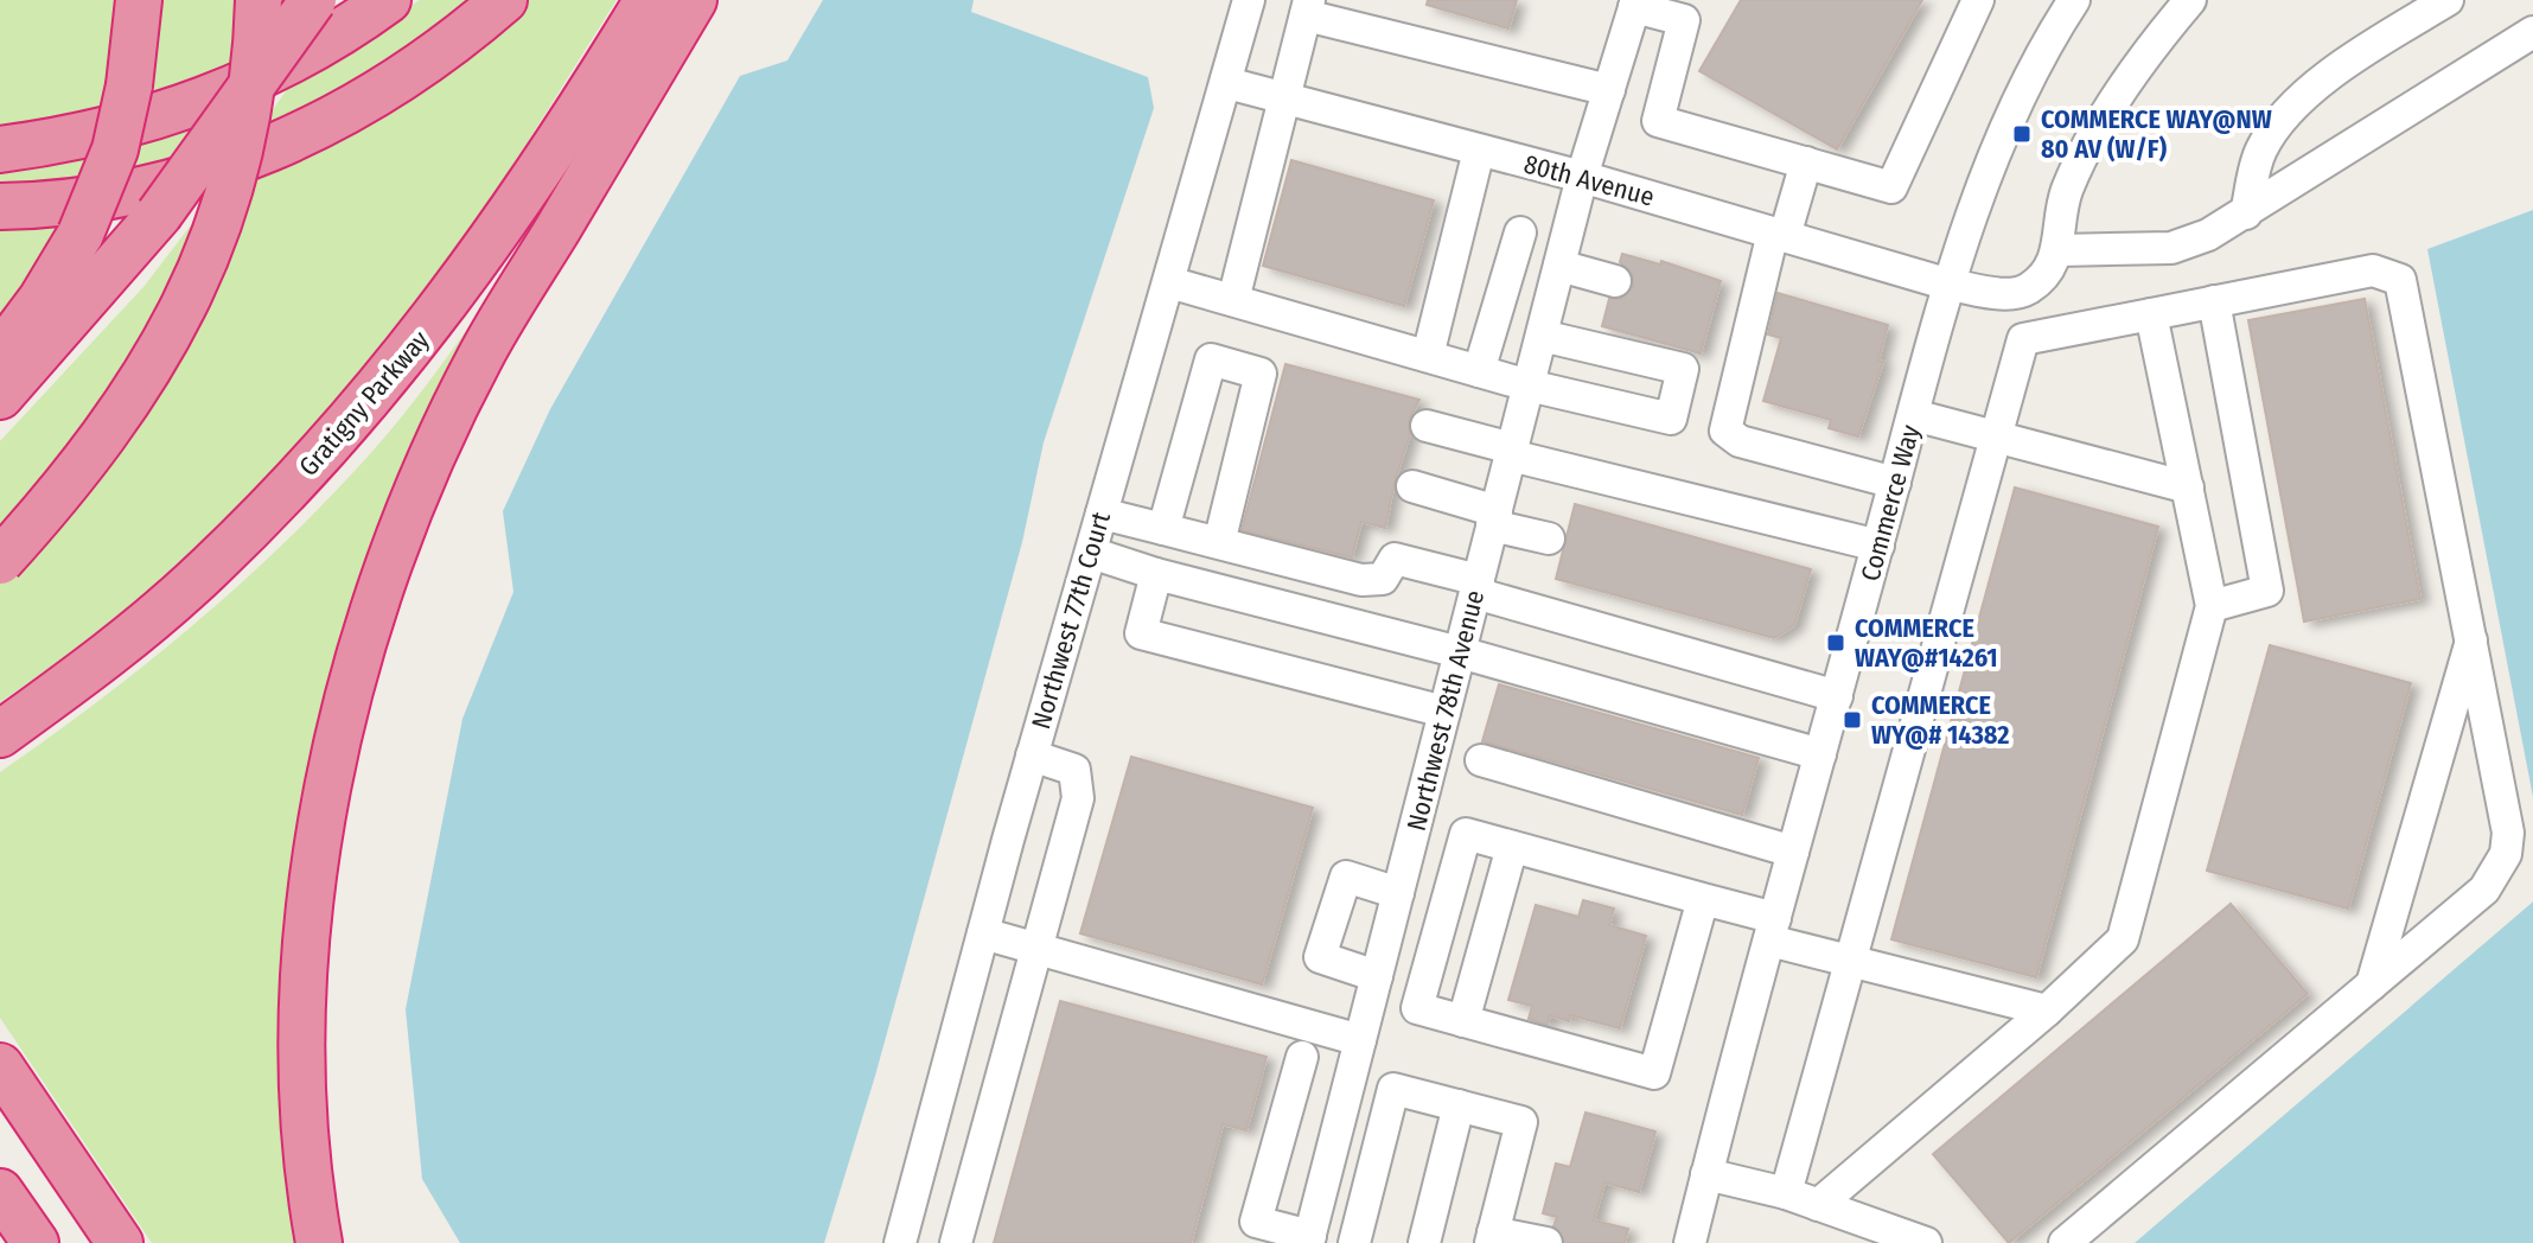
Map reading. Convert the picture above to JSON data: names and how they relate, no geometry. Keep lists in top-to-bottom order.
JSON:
{
  "streets": {
    "highway": ["Gratigny Parkway"],
    "street": [
      "80th Avenue",
      "Commerce Way",
      "Northwest 77th Court",
      "Northwest 78th Avenue"
    ]
  },
  "crossings": [
    ["80th Avenue", "Commerce Way"],
    ["80th Avenue", "Northwest 77th Court"],
    ["80th Avenue", "Northwest 78th Avenue"]
  ],
  "places": {
    "transit": ["COMMERCE WAY@NW 80 AV (W/F)", "COMMERCE WAY@#14261", "COMMERCE WY@# 14382"]
  }
}
